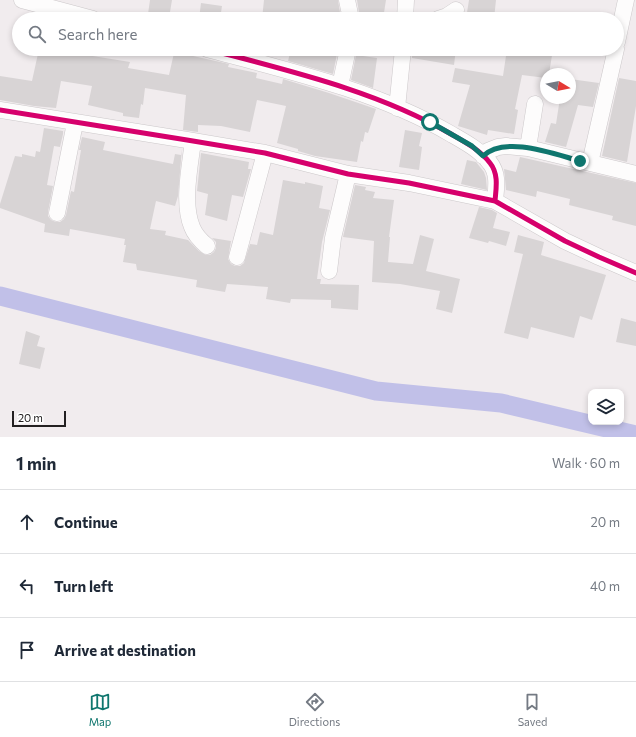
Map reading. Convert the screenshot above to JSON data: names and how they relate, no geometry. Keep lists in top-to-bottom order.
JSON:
{
  "scale_bar": "20 m",
  "north": "right",
  "page": {
    "search": "Search here",
    "scale": "20 m",
    "heading": ["1 min", "Walk · 60 m"],
    "list": [
      ["Continue", "20 m"],
      ["Turn left", "40 m"],
      "Arrive at destination"
    ],
    "nav": ["Map", "Directions", "Saved"]
  }
}
